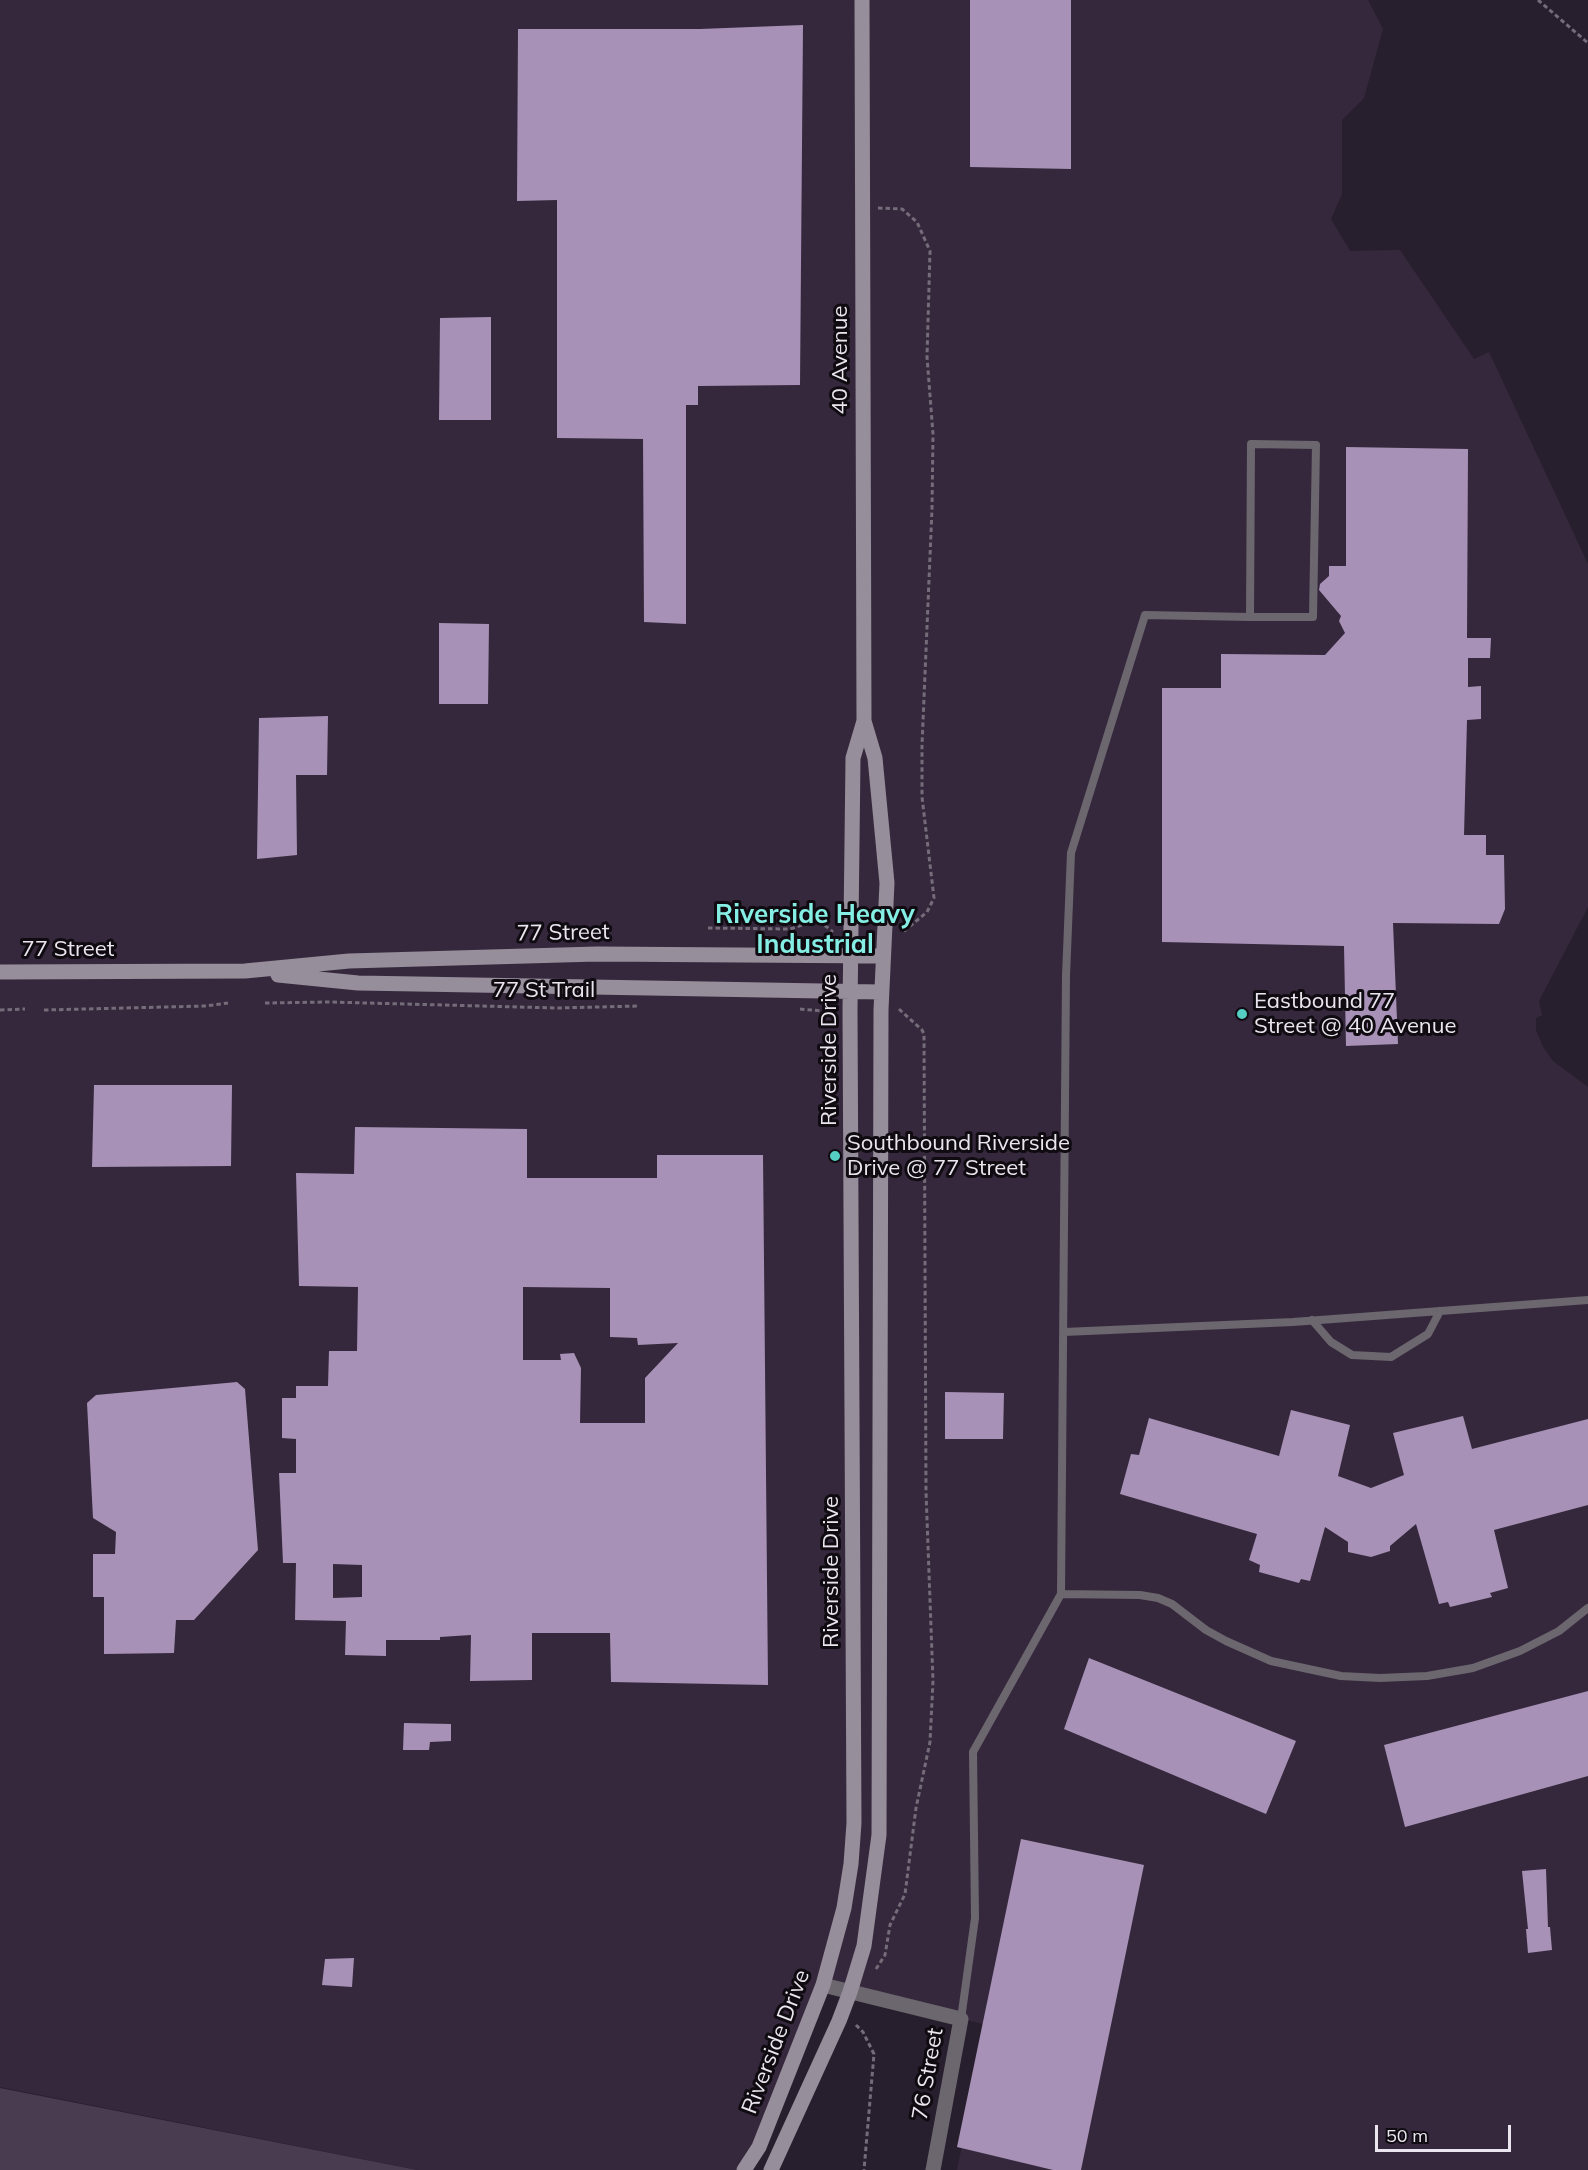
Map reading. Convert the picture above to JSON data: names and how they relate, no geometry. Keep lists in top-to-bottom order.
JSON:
{
  "streets": {
    "main road": ["40 Avenue", "77 Street", "Riverside Drive"],
    "street": ["76 Street"],
    "path": ["77 St Trail"]
  },
  "crossings": [
    ["40 Avenue", "77 Street"],
    ["40 Avenue", "Riverside Drive"],
    ["77 Street", "Riverside Drive"],
    ["Riverside Drive", "76 Street"]
  ],
  "districts": ["Riverside Heavy Industrial"],
  "places": ["Eastbound 77 Street @ 40 Avenue", "Southbound Riverside Drive @ 77 Street"],
  "scale_bar": "50 m"
}
